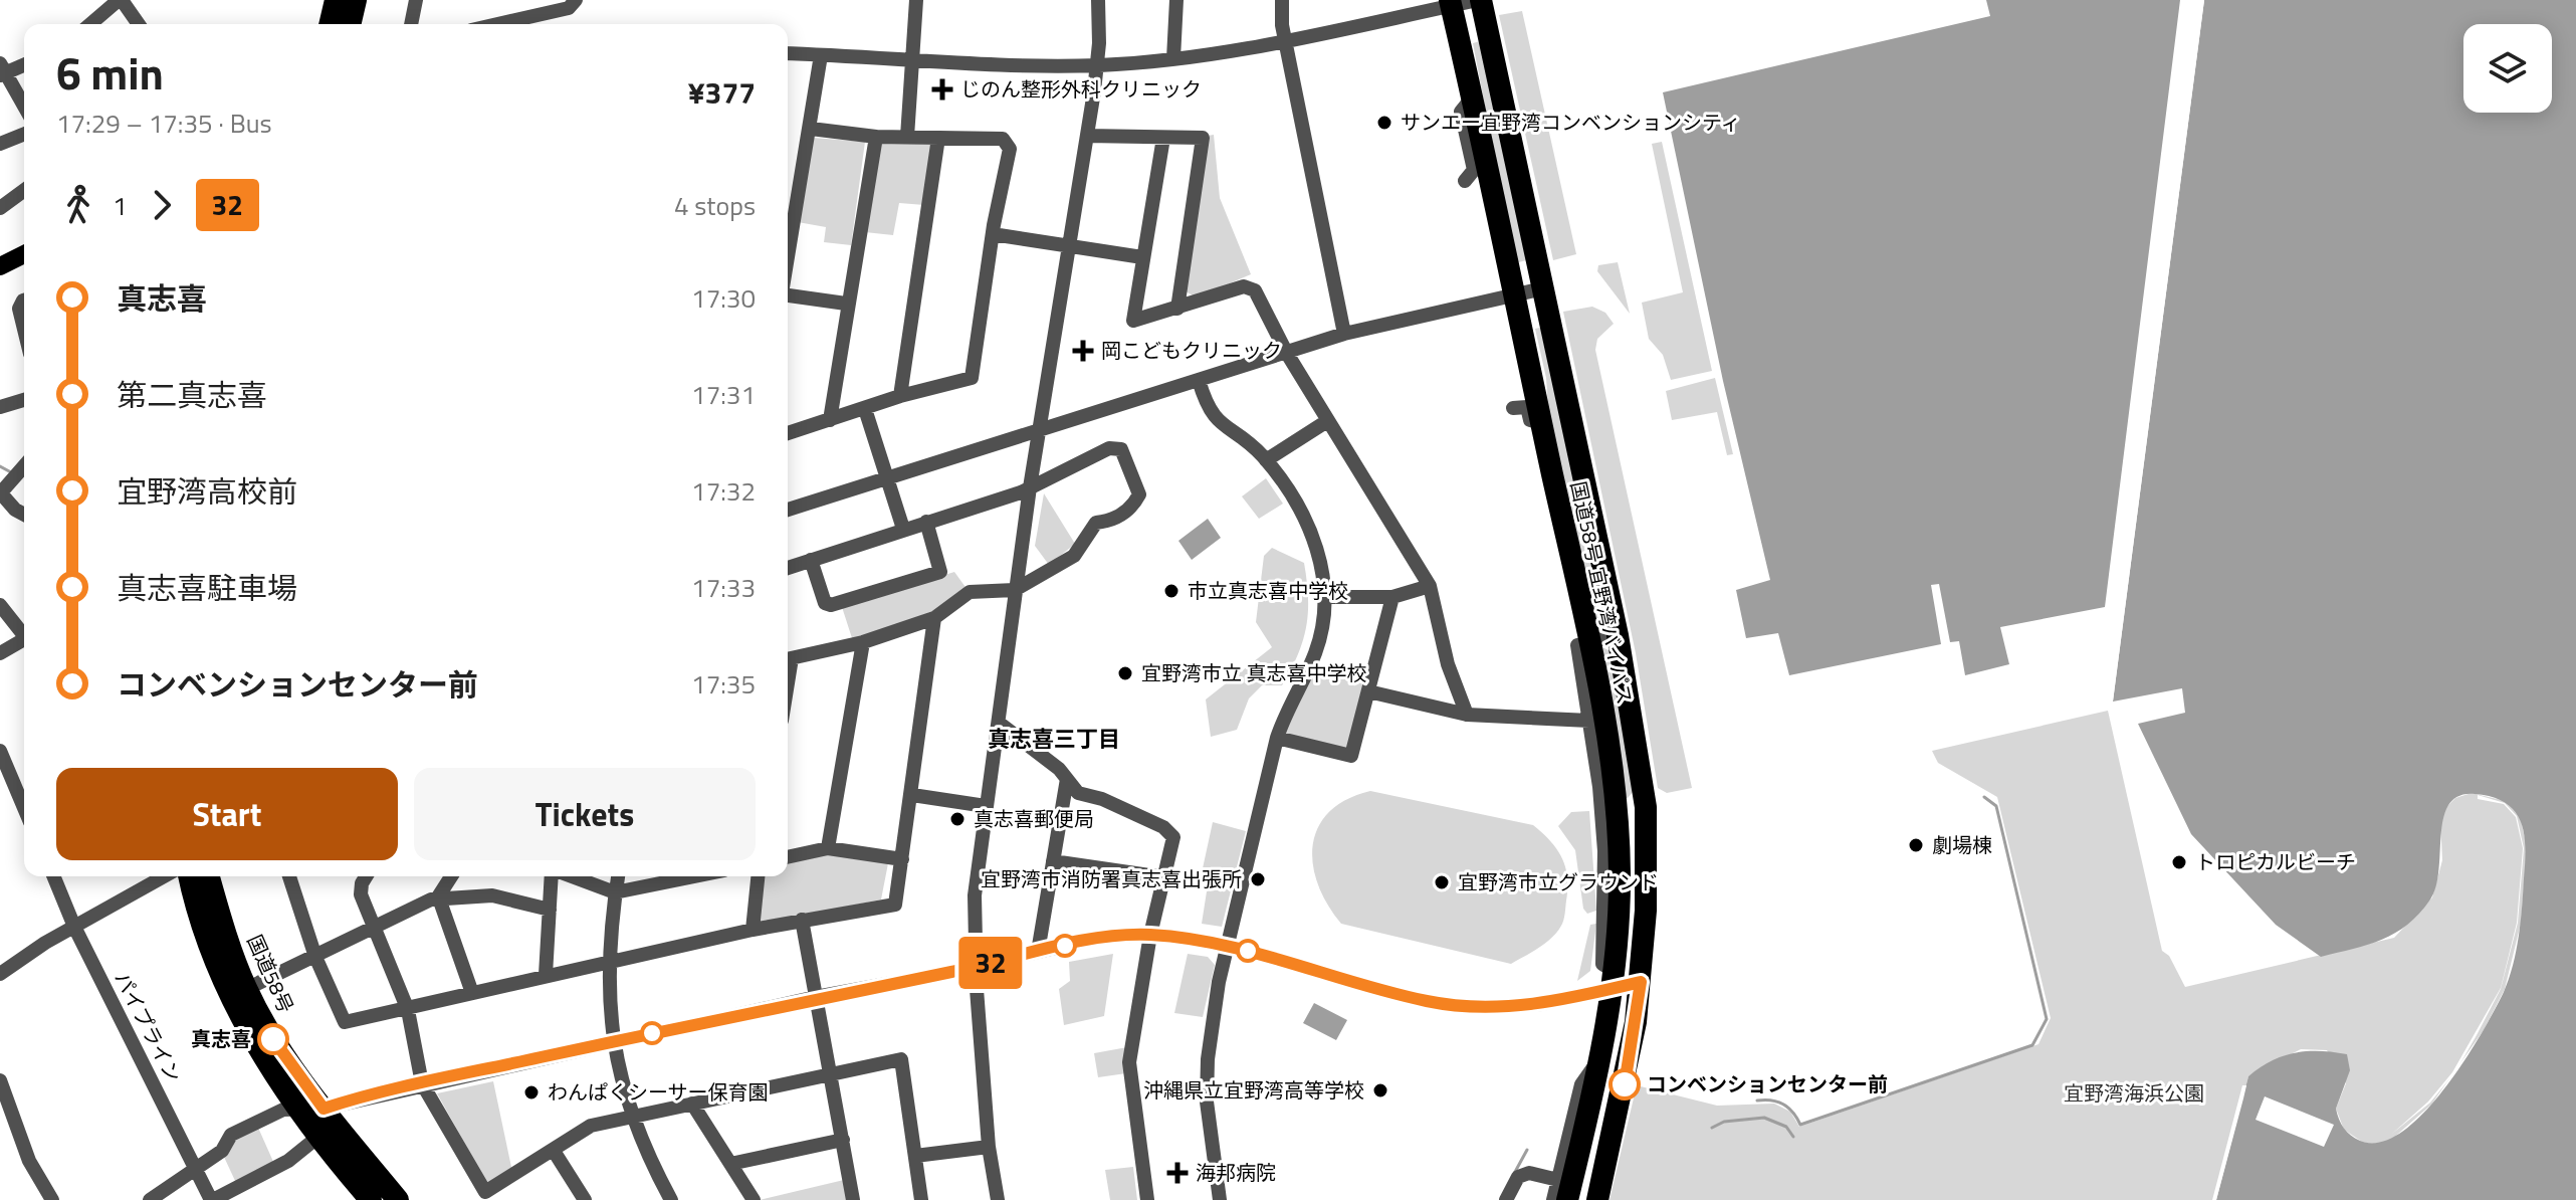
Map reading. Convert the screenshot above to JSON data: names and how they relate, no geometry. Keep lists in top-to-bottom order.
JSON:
{
  "streets": {
    "highway": ["国道58号 宜野湾バイパス", "国道58号"],
    "street": ["パイプライン"]
  },
  "districts": ["真志喜三丁目"],
  "parks": ["宜野湾海浜公園"],
  "places": {
    "health": ["じのん整形外科クリニック", "岡こどもクリニック", "海邦病院"],
    "other": [
      "サンエー宜野湾コンベンションシティ",
      "市立真志喜中学校",
      "宜野湾市立 真志喜中学校",
      "真志喜郵便局",
      "劇場棟",
      "トロピカルビーチ",
      "宜野湾市消防署真志喜出張所",
      "宜野湾市立グラウンド",
      "真志喜",
      "コンベンションセンター前",
      "沖縄県立宜野湾高等学校",
      "わんぱくシーサー保育園"
    ]
  },
  "lines": ["bus line 32"],
  "page": {
    "on_map": "32",
    "heading": ["6 min", "17:29 – 17:35 · Bus", "¥377"],
    "legs": ["1", "32", "4 stops"],
    "list": [
      {
        "name": "真志喜",
        "value": "17:30"
      },
      {
        "name": "第二真志喜",
        "value": "17:31"
      },
      {
        "name": "宜野湾高校前",
        "value": "17:32"
      },
      {
        "name": "真志喜駐車場",
        "value": "17:33"
      },
      {
        "name": "コンベンションセンター前",
        "value": "17:35"
      }
    ],
    "buttons": ["Start", "Tickets"]
  }
}
